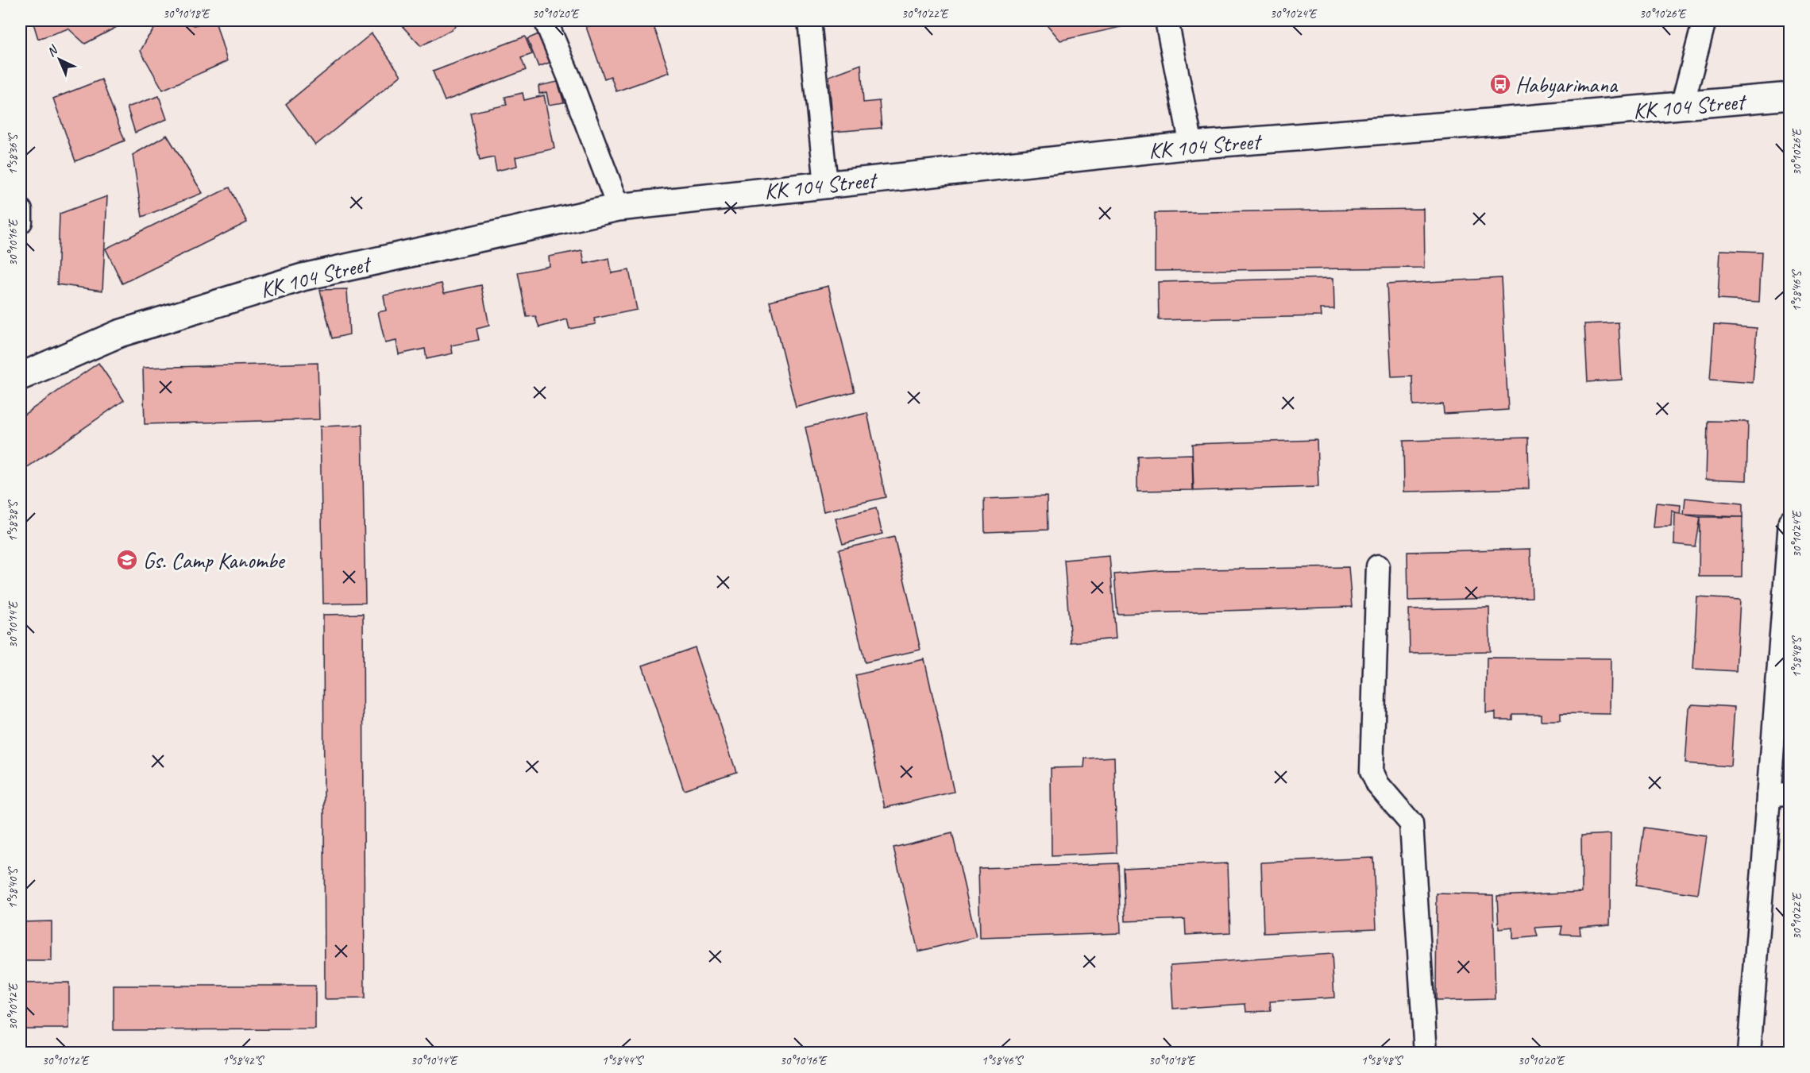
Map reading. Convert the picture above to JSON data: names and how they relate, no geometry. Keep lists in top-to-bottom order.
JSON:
{
  "streets": {
    "street": ["KK 104 Street"]
  },
  "places": {
    "bus stop": ["Habyarimana"],
    "school or university": ["Gs. Camp Kanombe"]
  },
  "north": "top left",
  "coordinates": [
    "30°10'18\"E",
    "30°10'20\"E",
    "30°10'22\"E",
    "30°10'24\"E",
    "30°10'26\"E",
    "1°58'36\"S",
    "30°10'16\"E",
    "1°58'46\"S",
    "1°58'38\"S",
    "30°10'14\"E",
    "1°58'48\"S",
    "1°58'40\"S",
    "30°10'12\"E",
    "1°58'42\"S",
    "1°58'44\"S"
  ]
}
